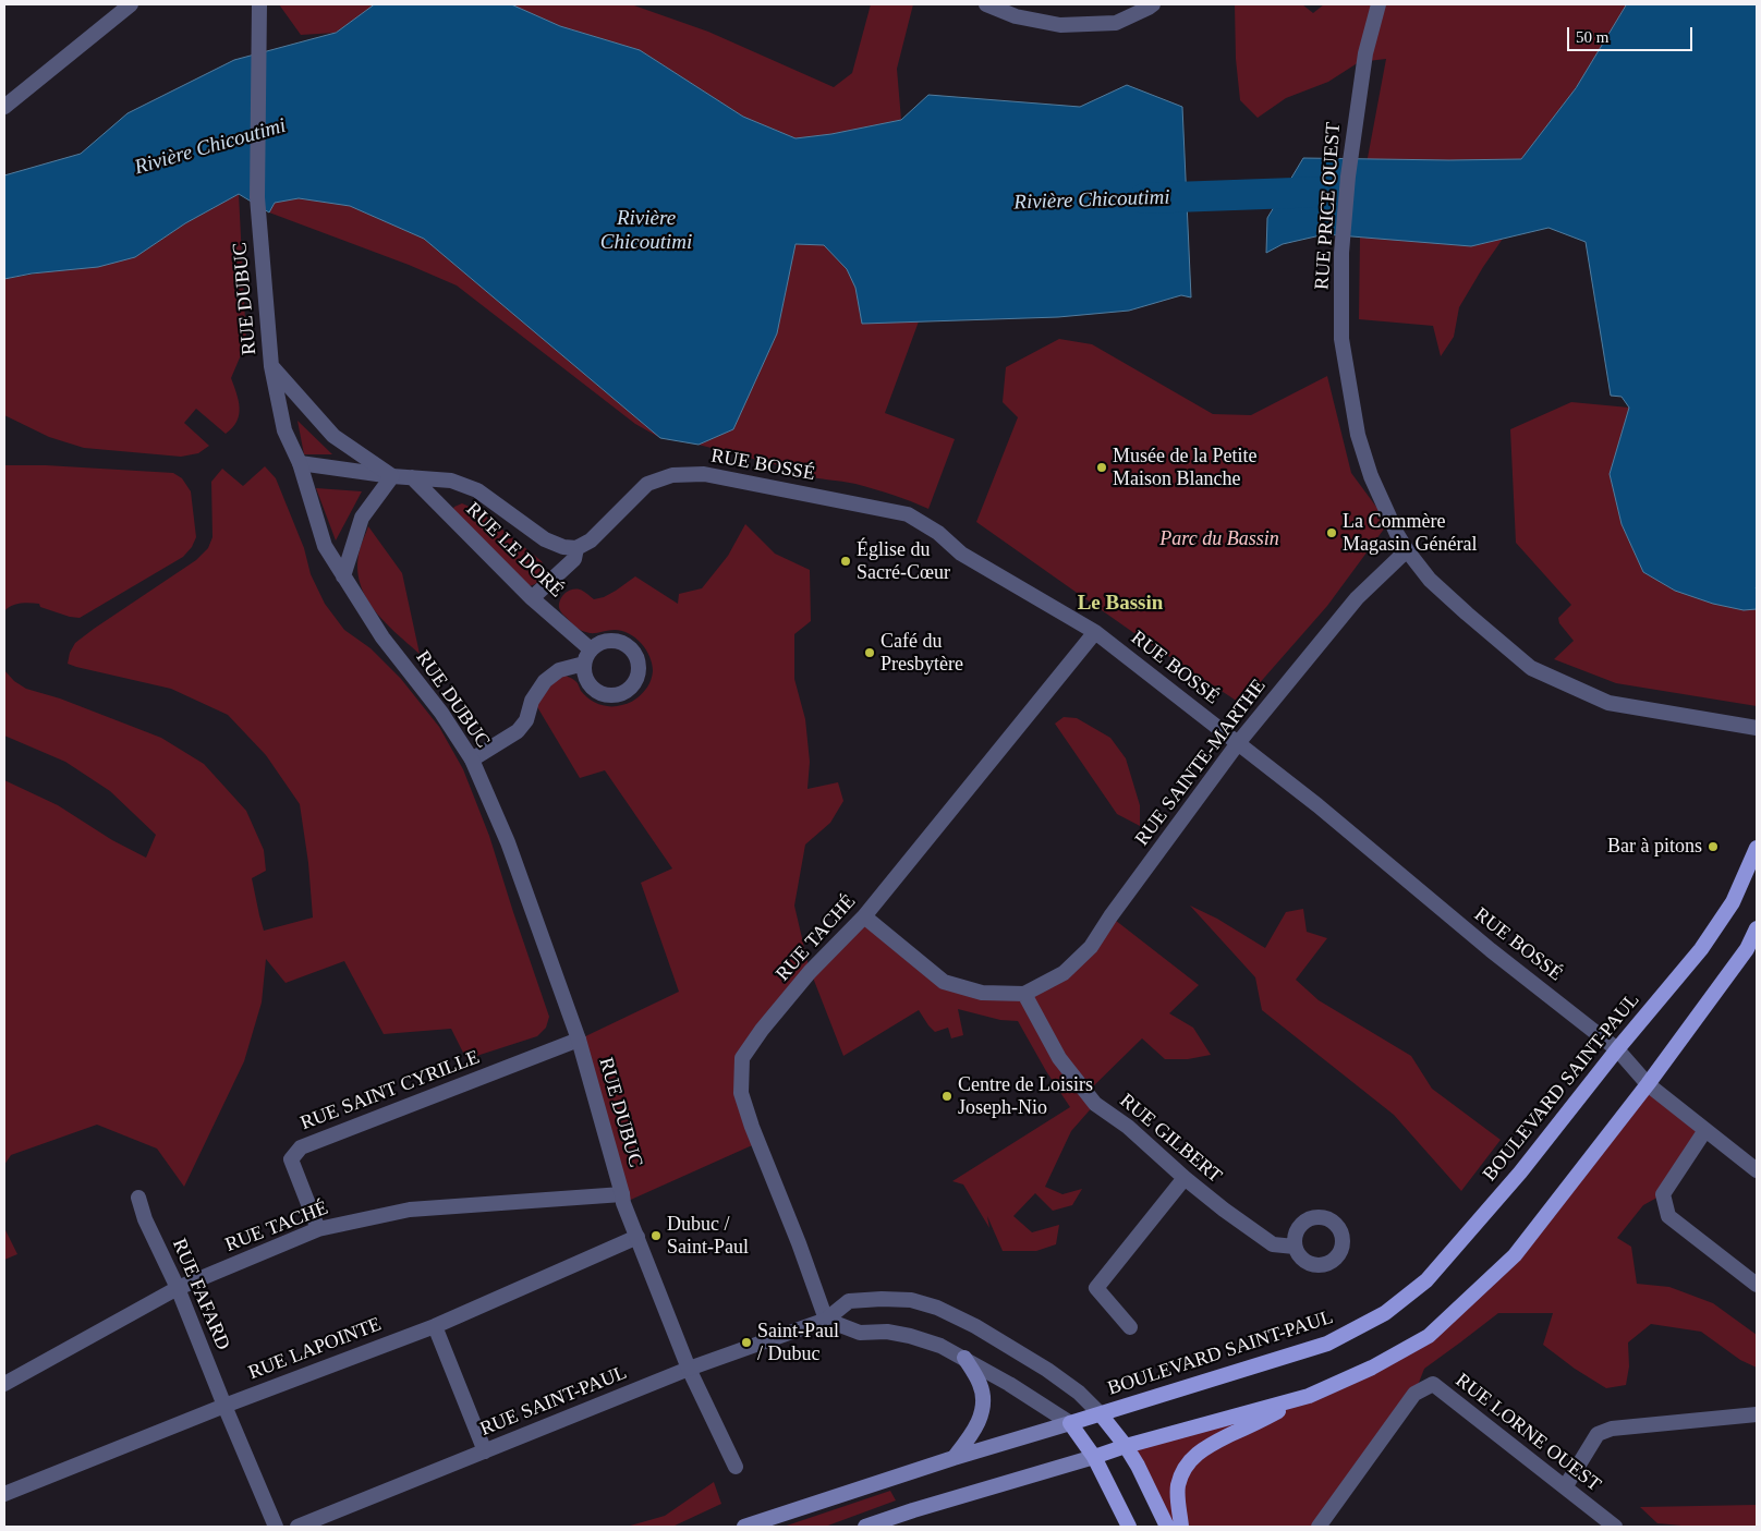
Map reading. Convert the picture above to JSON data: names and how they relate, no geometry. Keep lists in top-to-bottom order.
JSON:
{
  "streets": {
    "main road": ["BOULEVARD SAINT-PAUL"],
    "street": [
      "RUE PRICE OUEST",
      "RUE DUBUC",
      "RUE BOSSÉ",
      "RUE LE DORÉ",
      "RUE SAINTE-MARTHE",
      "RUE TACHÉ",
      "RUE SAINT CYRILLE",
      "RUE GILBERT",
      "RUE FAFARD",
      "RUE LAPOINTE",
      "RUE SAINT-PAUL",
      "RUE LORNE OUEST"
    ]
  },
  "crossings": [
    ["RUE PRICE OUEST", "RUE SAINTE-MARTHE"],
    ["RUE DUBUC", "RUE TACHÉ"],
    ["RUE DUBUC", "RUE SAINT CYRILLE"],
    ["RUE DUBUC", "RUE LAPOINTE"],
    ["RUE DUBUC", "RUE SAINT-PAUL"],
    ["RUE BOSSÉ", "RUE SAINTE-MARTHE"],
    ["RUE BOSSÉ", "RUE TACHÉ"],
    ["RUE BOSSÉ", "BOULEVARD SAINT-PAUL"],
    ["RUE SAINTE-MARTHE", "RUE GILBERT"],
    ["RUE TACHÉ", "RUE SAINT CYRILLE"],
    ["RUE TACHÉ", "RUE FAFARD"],
    ["RUE TACHÉ", "RUE SAINT-PAUL"],
    ["BOULEVARD SAINT-PAUL", "RUE SAINT-PAUL"],
    ["RUE FAFARD", "RUE LAPOINTE"]
  ],
  "districts": ["Le Bassin"],
  "water": ["Rivière Chicoutimi"],
  "parks": ["Parc du Bassin"],
  "places": [
    "Musée de la Petite Maison Blanche",
    "La Commère Magasin Général",
    "Église du Sacré-Cœur",
    "Café du Presbytère",
    "Bar à pitons",
    "Centre de Loisirs Joseph-Nio",
    "Dubuc / Saint-Paul",
    "Saint-Paul / Dubuc"
  ],
  "scale_bar": "50 m"
}
